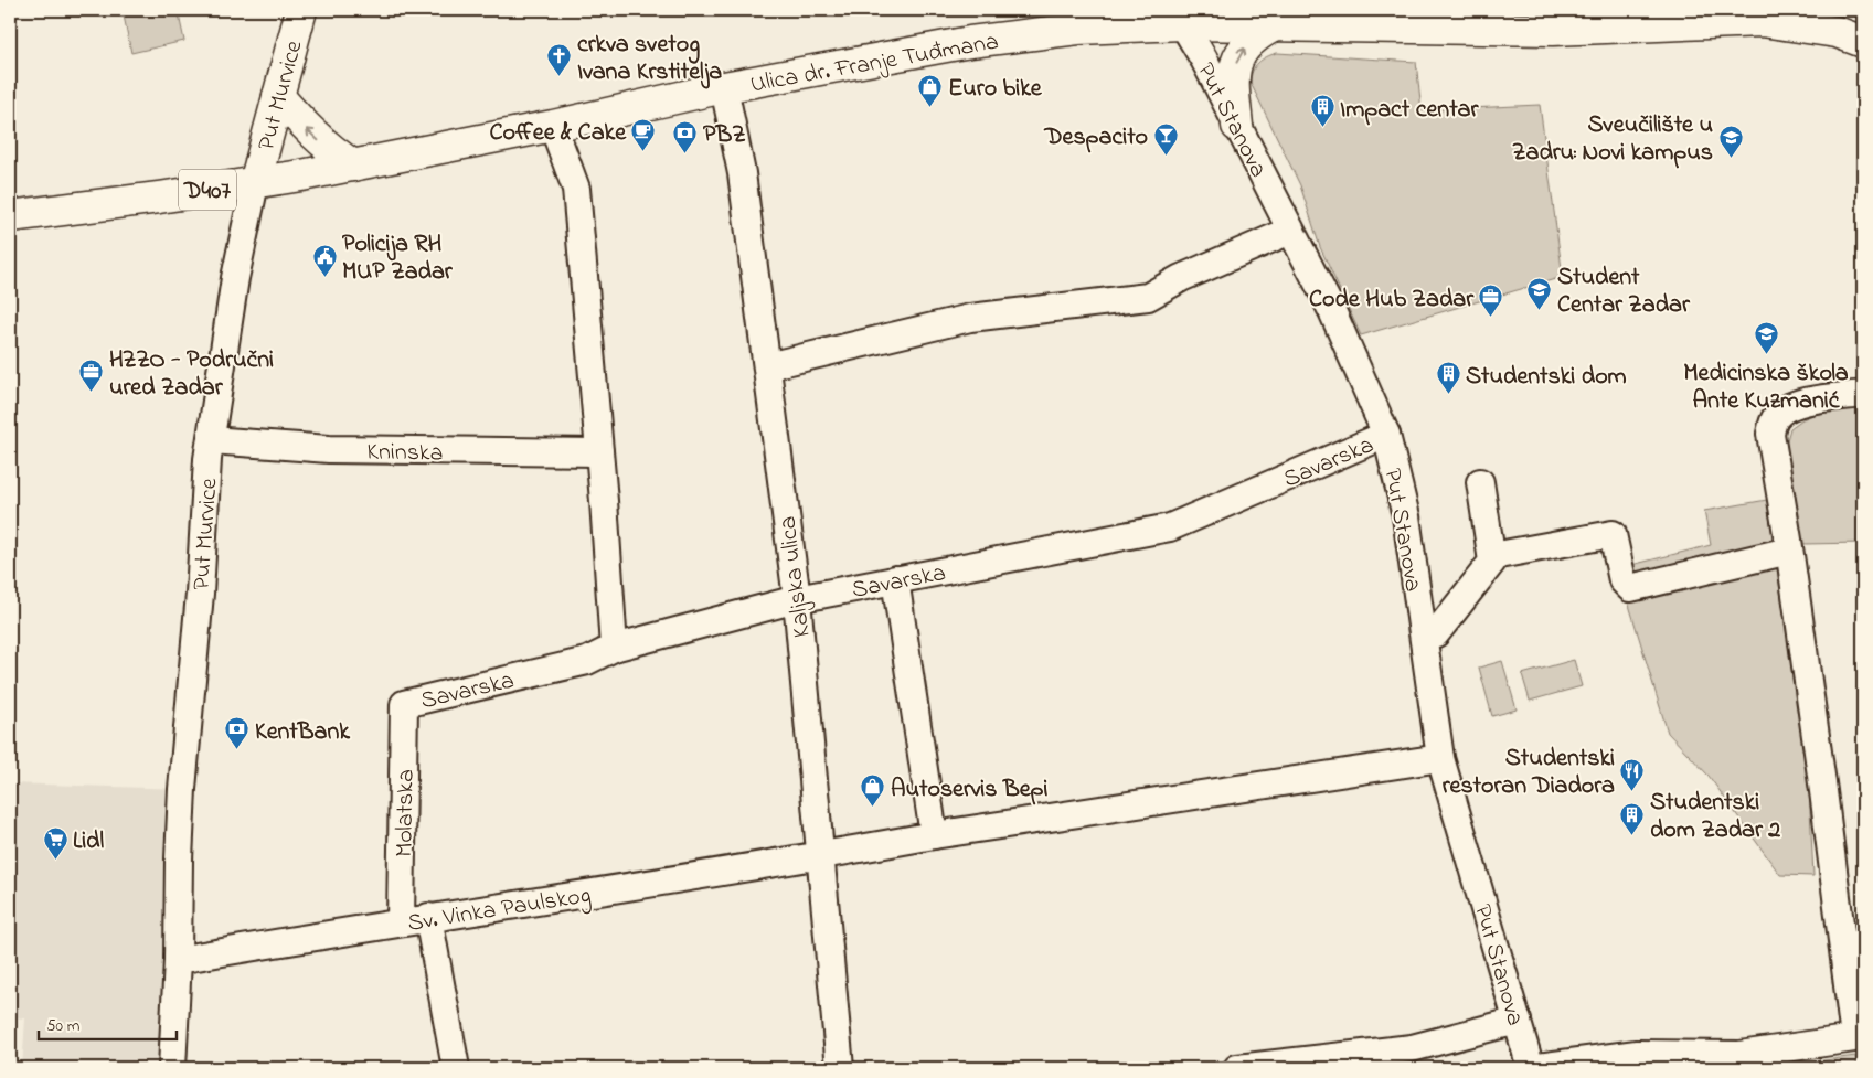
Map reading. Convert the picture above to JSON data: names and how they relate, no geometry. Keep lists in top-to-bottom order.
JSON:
{
  "streets": {
    "main road": ["Ulica dr. Franje Tuđmana", "Put Murvice", "D407"],
    "street": [
      "Put Stanova",
      "Kninska",
      "Savarska",
      "Kaljska ulica",
      "Molatska",
      "Sv. Vinka Paulskog"
    ]
  },
  "crossings": [
    ["Ulica dr. Franje Tuđmana", "Put Murvice"],
    ["Ulica dr. Franje Tuđmana", "Put Stanova"],
    ["Ulica dr. Franje Tuđmana", "D407"],
    ["Ulica dr. Franje Tuđmana", "Kaljska ulica"],
    ["Put Murvice", "D407"],
    ["Put Murvice", "Kninska"],
    ["Put Murvice", "Sv. Vinka Paulskog"],
    ["Put Stanova", "Savarska"],
    ["Put Stanova", "Sv. Vinka Paulskog"],
    ["Savarska", "Kaljska ulica"],
    ["Savarska", "Molatska"],
    ["Kaljska ulica", "Sv. Vinka Paulskog"],
    ["Molatska", "Sv. Vinka Paulskog"]
  ],
  "places": {
    "church": ["crkva svetog Ivana Krstitelja"],
    "shop": ["Euro bike", "Autoservis Bepi"],
    "building": ["Impact centar", "Studentski dom", "Studentski dom Zadar 2"],
    "cafe": ["Coffee & Cake"],
    "bank": ["PBZ", "KentBank"],
    "bar": ["Despacito"],
    "school or university": ["Sveučilište u Zadru: Novi kampus", "Student Centar Zadar", "Medicinska škola Ante Kuzmanić"],
    "public building": ["Policija RH MUP Zadar"],
    "office": ["Code Hub Zadar", "HZZO - Područni ured Zadar"],
    "restaurant": ["Studentski restoran Diadora"],
    "supermarket": ["Lidl"]
  },
  "scale_bar": "50 m"
}
